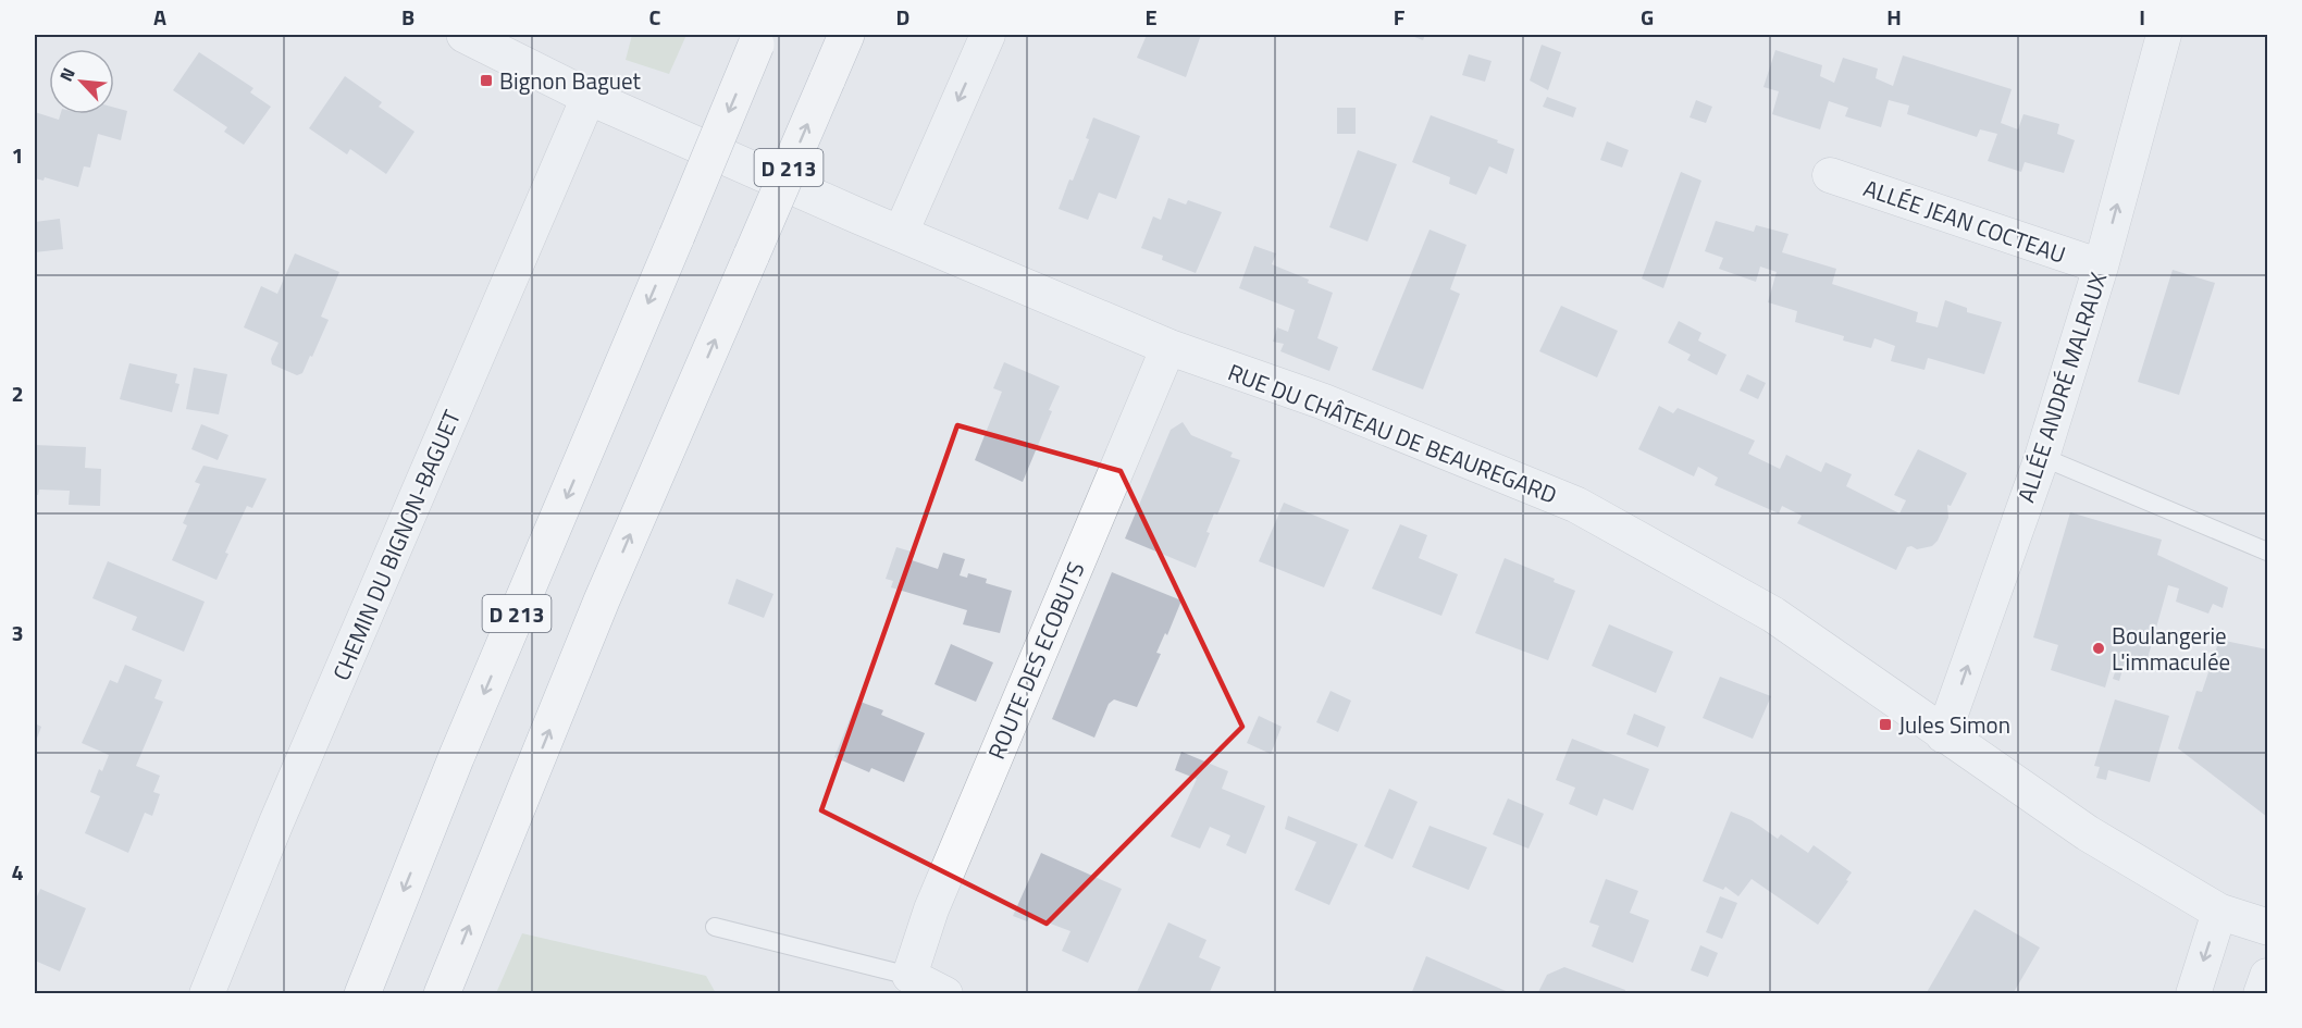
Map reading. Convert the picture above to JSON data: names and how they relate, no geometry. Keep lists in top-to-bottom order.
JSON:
{
  "streets": {
    "highway": ["D 213"],
    "street": [
      "ALLÉE JEAN COCTEAU",
      "ALLÉE ANDRÉ MALRAUX",
      "RUE DU CHÂTEAU DE BEAUREGARD",
      "CHEMIN DU BIGNON-BAGUET",
      "ROUTE DES ECOBUTS"
    ]
  },
  "crossings": [
    ["ALLÉE JEAN COCTEAU", "ALLÉE ANDRÉ MALRAUX"],
    ["ALLÉE ANDRÉ MALRAUX", "RUE DU CHÂTEAU DE BEAUREGARD"],
    ["RUE DU CHÂTEAU DE BEAUREGARD", "CHEMIN DU BIGNON-BAGUET"],
    ["RUE DU CHÂTEAU DE BEAUREGARD", "ROUTE DES ECOBUTS"]
  ],
  "one_way": ["ALLÉE ANDRÉ MALRAUX"],
  "places": {
    "transit": ["Bignon Baguet", "Jules Simon"],
    "other": ["Boulangerie L'immaculée"]
  },
  "north": "top left",
  "grid": {
    "columns": [
      "A",
      "B",
      "C",
      "D",
      "E",
      "F",
      "G",
      "H",
      "I"
    ],
    "rows": [
      "1",
      "2",
      "3",
      "4"
    ]
  }
}
